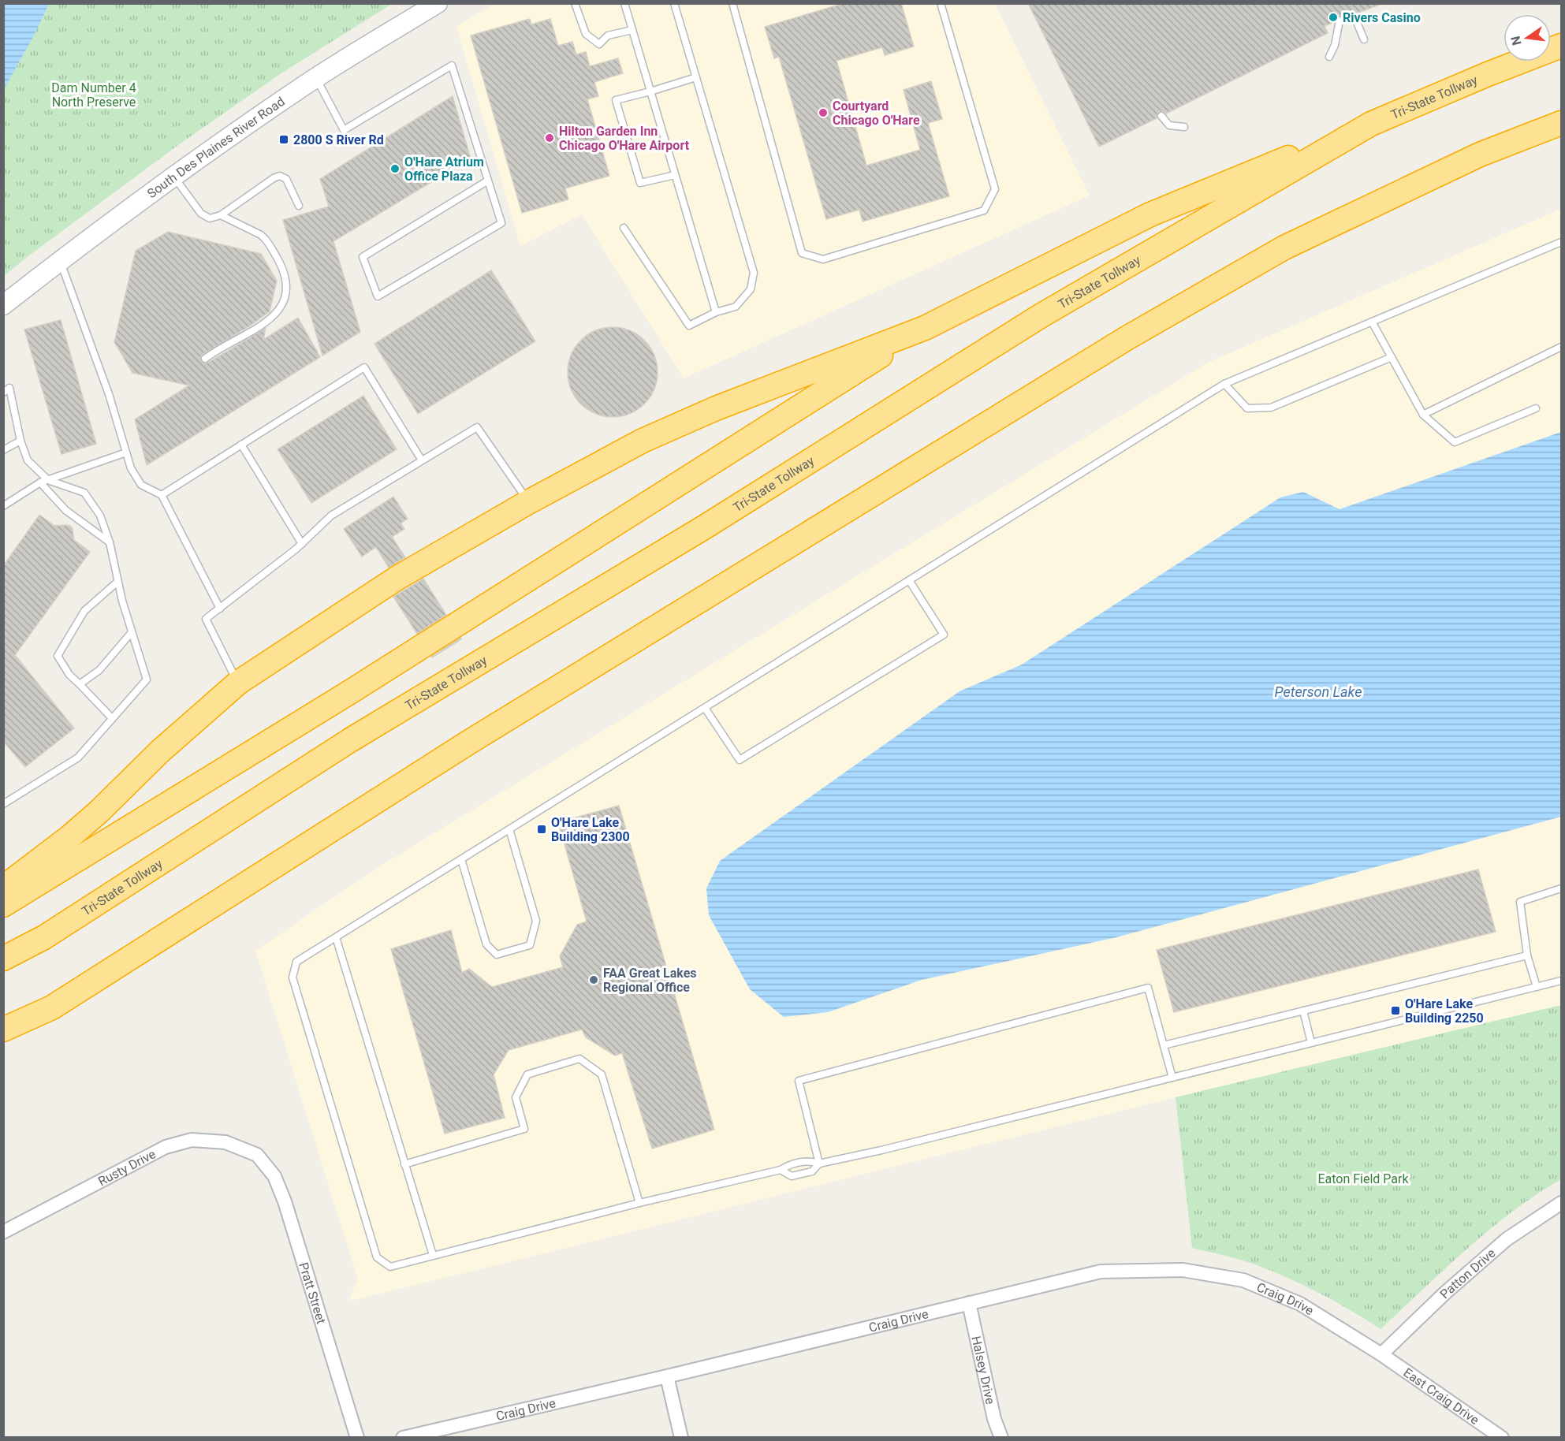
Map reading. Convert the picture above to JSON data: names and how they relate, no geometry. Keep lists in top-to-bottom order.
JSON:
{
  "streets": {
    "highway": ["Tri-State Tollway"],
    "main road": ["South Des Plaines River Road"],
    "street": [
      "Rusty Drive",
      "Patton Drive",
      "Pratt Street",
      "Craig Drive",
      "Halsey Drive",
      "East Craig Drive"
    ]
  },
  "crossings": [
    ["Rusty Drive", "Pratt Street"],
    ["Patton Drive", "Craig Drive"],
    ["Patton Drive", "East Craig Drive"],
    ["Craig Drive", "Halsey Drive"],
    ["Craig Drive", "East Craig Drive"]
  ],
  "water": ["Peterson Lake"],
  "parks": ["Dam Number 4 North Preserve", "Eaton Field Park"],
  "places": {
    "other": [
      "Rivers Casino",
      "Courtyard Chicago O'Hare",
      "Hilton Garden Inn Chicago O'Hare Airport",
      "O'Hare Atrium Office Plaza",
      "FAA Great Lakes Regional Office"
    ],
    "transit": ["2800 S River Rd", "O'Hare Lake Building 2300", "O'Hare Lake Building 2250"]
  },
  "north": "left"
}
